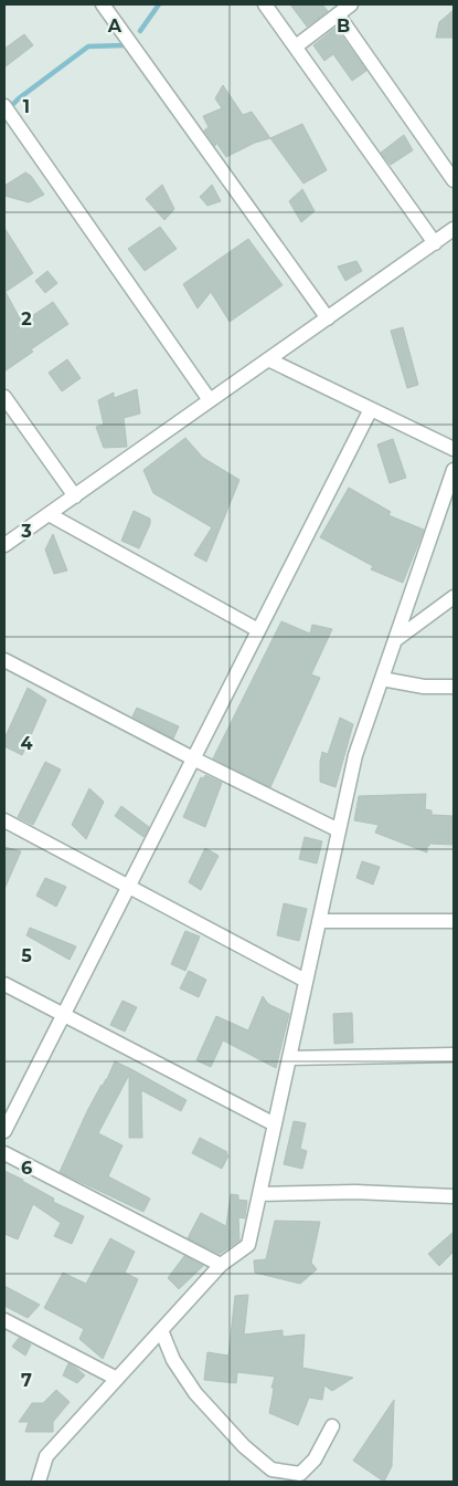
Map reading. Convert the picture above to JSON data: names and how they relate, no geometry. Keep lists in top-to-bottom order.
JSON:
{
  "grid": {
    "columns": ["A", "B"],
    "rows": [
      "1",
      "2",
      "3",
      "4",
      "5",
      "6",
      "7"
    ]
  }
}
